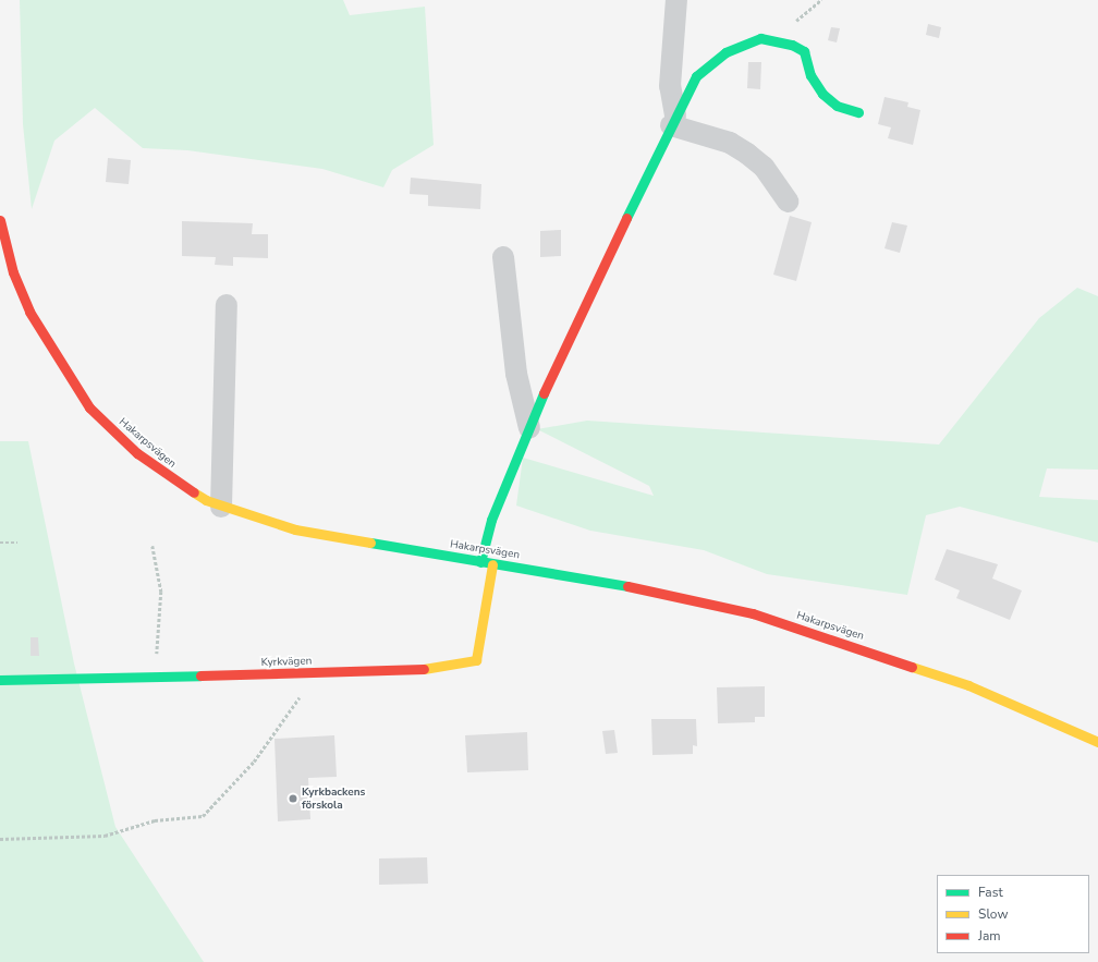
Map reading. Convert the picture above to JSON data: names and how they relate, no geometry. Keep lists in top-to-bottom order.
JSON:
{
  "streets": {
    "street": ["Hakarpsvägen", "Kyrkvägen"]
  },
  "crossings": [
    ["Hakarpsvägen", "Kyrkvägen"]
  ],
  "places": ["Kyrkbackens förskola"],
  "legend": ["Fast", "Slow", "Jam"]
}
